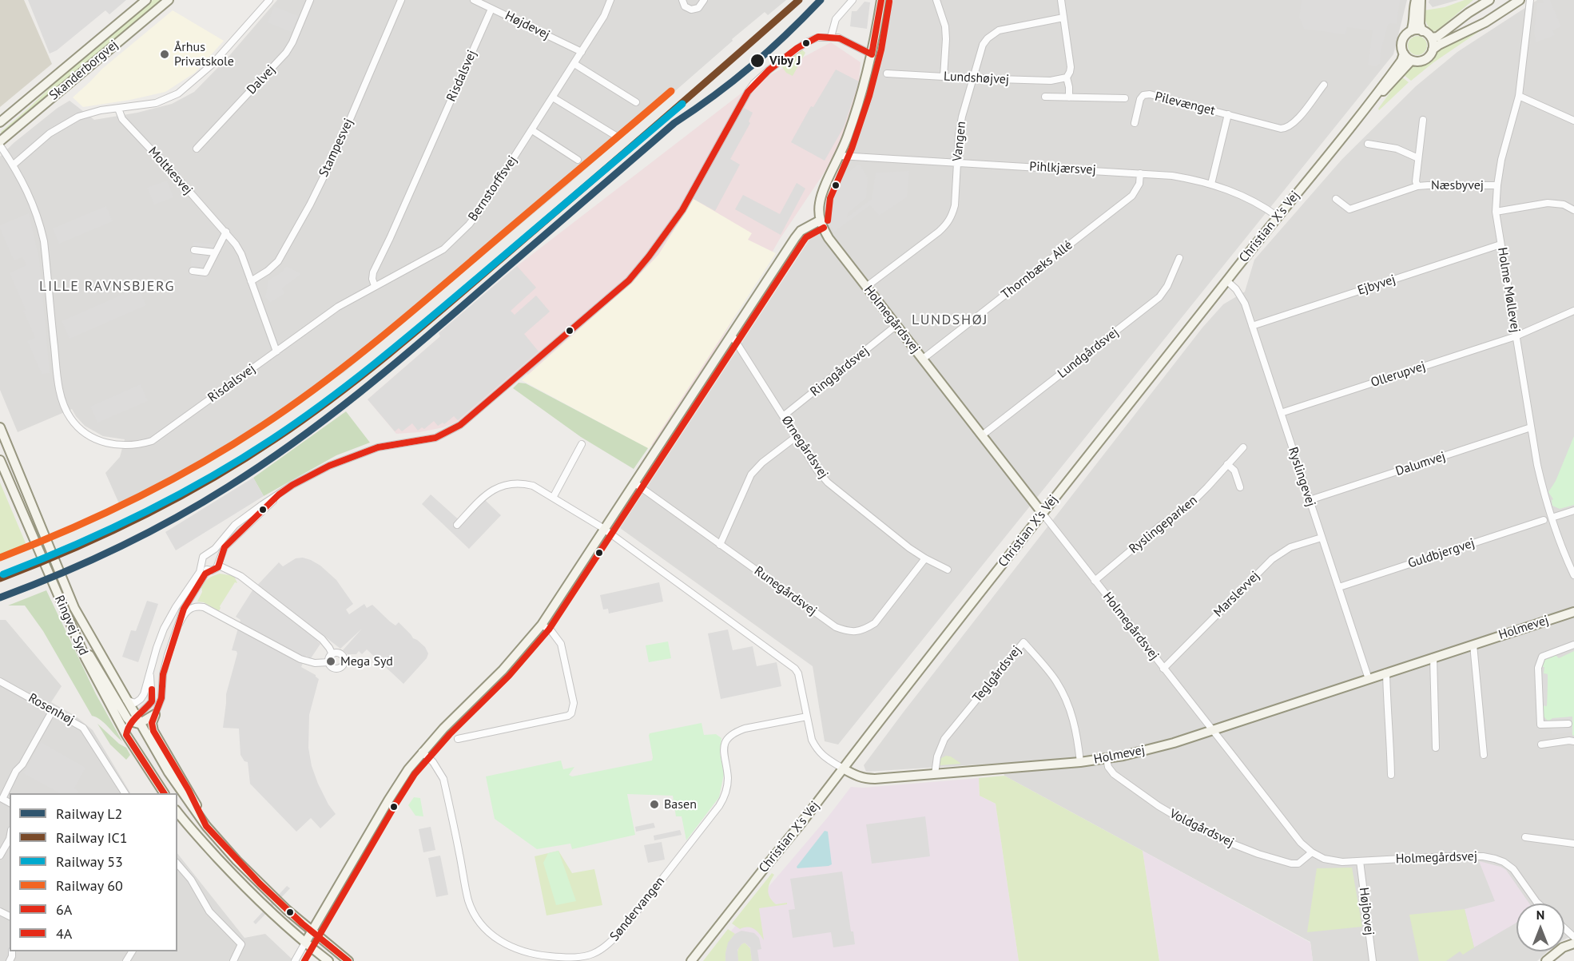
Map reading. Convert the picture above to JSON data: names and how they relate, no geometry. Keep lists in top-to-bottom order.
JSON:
{
  "streets": {
    "street": [
      "Højdevej",
      "Skanderborgvej",
      "Risdalsvej",
      "Lundshøjvej",
      "Dalvej",
      "Pilevænget",
      "Vangen",
      "Stampesvej",
      "Pihlkjærsvej",
      "Moltkesvej",
      "Næsbyvej",
      "Bernstorffsvej",
      "Christian X's Vej",
      "Thornbæks Allé",
      "Ejbyvej",
      "Holme Møllevej",
      "Holmegårdsvej",
      "Lundgårdsvej",
      "Ringgårdsvej",
      "Ollerupvej",
      "Ørnegårdsvej",
      "Dalumvej",
      "Ryslingevej",
      "Ryslingeparken",
      "Guldbjergvej",
      "Runegårdsvej",
      "Marslevvej",
      "Ringvej Syd",
      "Holmevej",
      "Teglgårdsvej",
      "Rosenhøj",
      "Voldgårdsvej",
      "Søndervangen",
      "Højbovej"
    ]
  },
  "crossings": [
    ["Højdevej", "Risdalsvej"],
    ["Højdevej", "Bernstorffsvej"],
    ["Risdalsvej", "Moltkesvej"],
    ["Risdalsvej", "Bernstorffsvej"],
    ["Lundshøjvej", "Vangen"],
    ["Pilevænget", "Pihlkjærsvej"],
    ["Vangen", "Pihlkjærsvej"],
    ["Vangen", "Holmegårdsvej"],
    ["Stampesvej", "Moltkesvej"],
    ["Pihlkjærsvej", "Christian X's Vej"],
    ["Pihlkjærsvej", "Thornbæks Allé"],
    ["Næsbyvej", "Holme Møllevej"],
    ["Christian X's Vej", "Holmegårdsvej"],
    ["Christian X's Vej", "Ryslingevej"],
    ["Christian X's Vej", "Holmevej"],
    ["Thornbæks Allé", "Holmegårdsvej"],
    ["Ejbyvej", "Holme Møllevej"],
    ["Ejbyvej", "Ryslingevej"],
    ["Holme Møllevej", "Ollerupvej"],
    ["Holme Møllevej", "Dalumvej"],
    ["Holmegårdsvej", "Lundgårdsvej"],
    ["Holmegårdsvej", "Ringgårdsvej"],
    ["Holmegårdsvej", "Ryslingeparken"],
    ["Holmegårdsvej", "Marslevvej"],
    ["Holmegårdsvej", "Holmevej"],
    ["Holmegårdsvej", "Voldgårdsvej"],
    ["Holmegårdsvej", "Højbovej"],
    ["Ringgårdsvej", "Ørnegårdsvej"],
    ["Ollerupvej", "Ryslingevej"],
    ["Ørnegårdsvej", "Runegårdsvej"],
    ["Dalumvej", "Ryslingevej"],
    ["Ryslingevej", "Guldbjergvej"],
    ["Ryslingevej", "Marslevvej"],
    ["Ryslingevej", "Holmevej"],
    ["Holmevej", "Teglgårdsvej"],
    ["Holmevej", "Voldgårdsvej"]
  ],
  "districts": ["LILLE RAVNSBJERG", "LUNDSHØJ"],
  "places": [
    "Århus Privatskole",
    "Viby J",
    "Mega Syd",
    "Basen"
  ],
  "lines": [
    "rail line L2",
    "rail line IC1",
    "transit line 6A",
    "transit line 4A",
    "rail line 60",
    "rail line 53"
  ],
  "legend": [
    "Railway L2",
    "Railway IC1",
    "Railway 53",
    "Railway 60",
    "6A",
    "4A"
  ],
  "north": "top"
}
